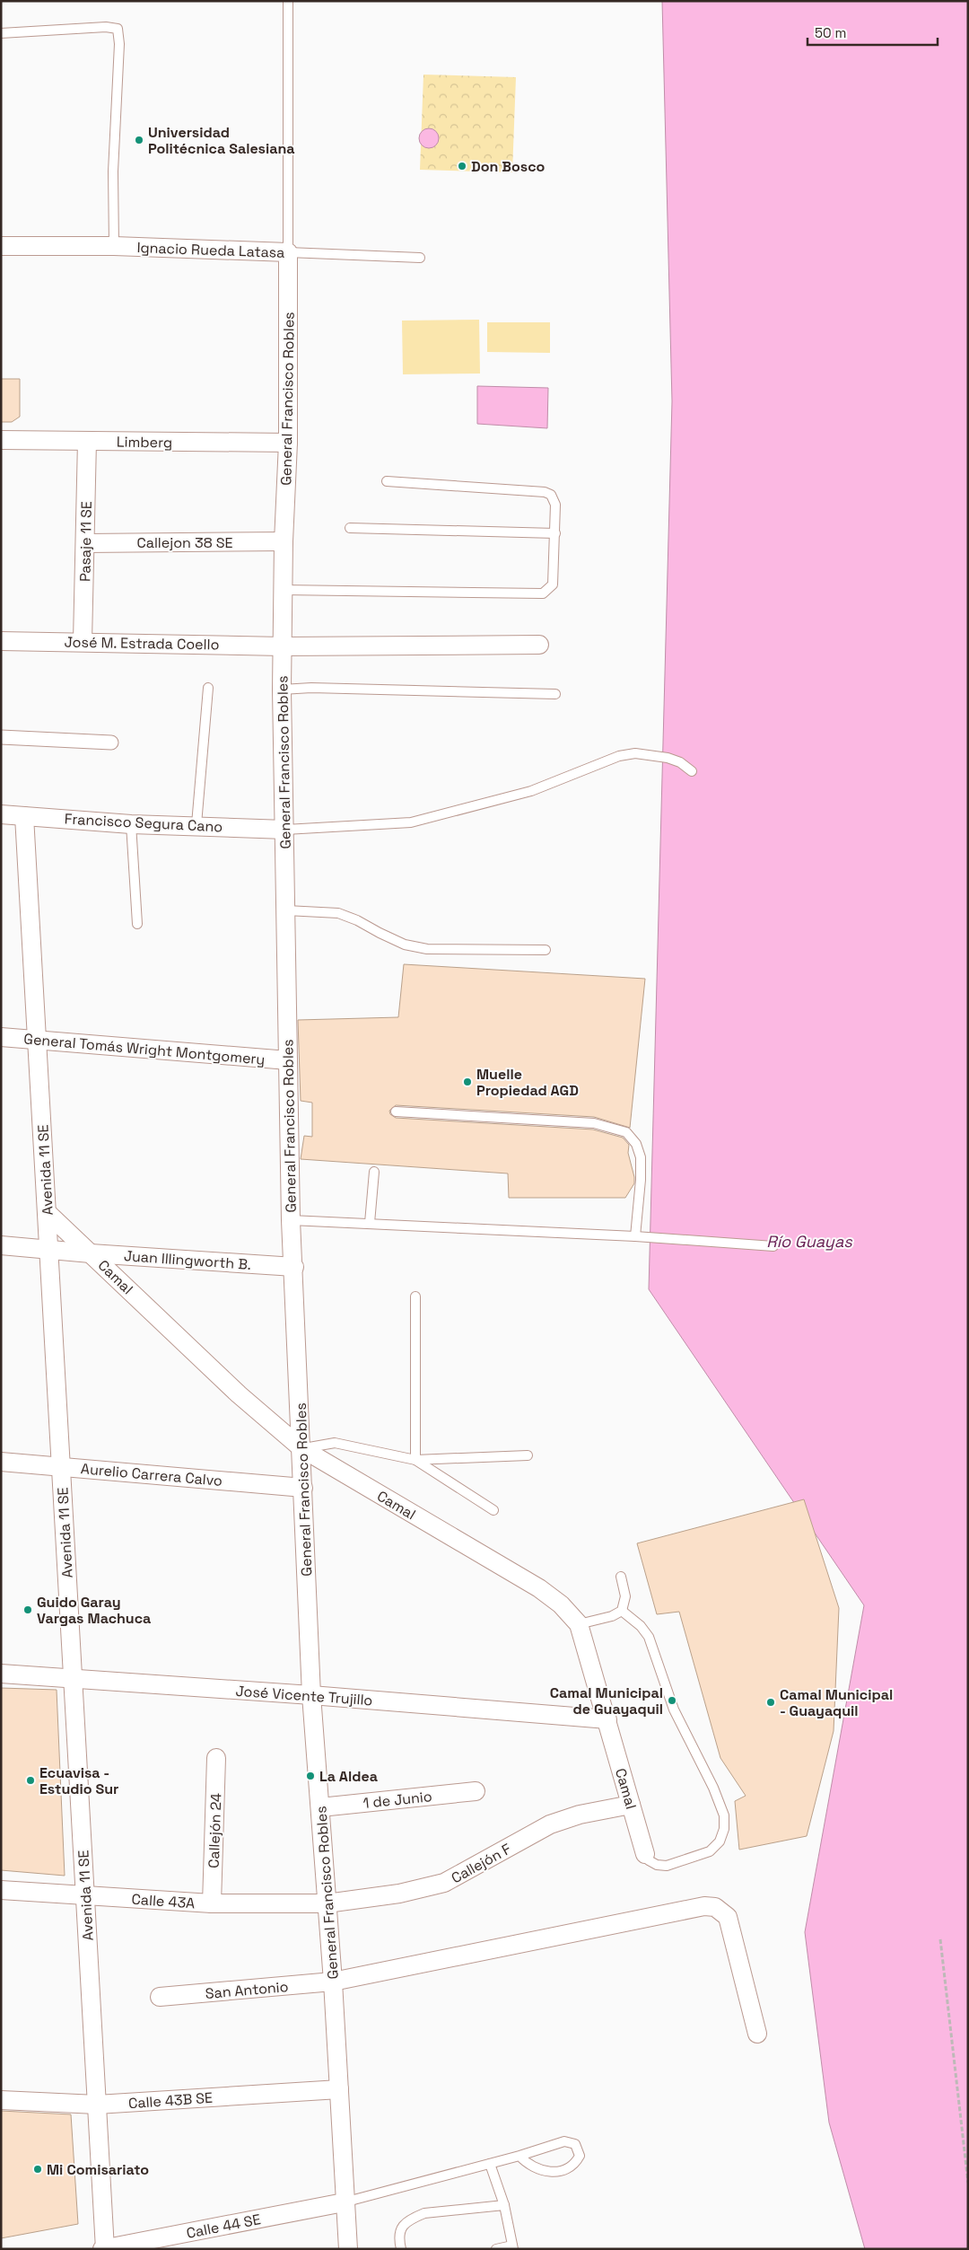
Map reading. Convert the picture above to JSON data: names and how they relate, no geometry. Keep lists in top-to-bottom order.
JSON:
{
  "streets": {
    "street": [
      "Ignacio Rueda Latasa",
      "General Francisco Robles",
      "Limberg",
      "Pasaje 11 SE",
      "Callejon 38 SE",
      "José M. Estrada Coello",
      "Francisco Segura Cano",
      "General Tomás Wright Montgomery",
      "Avenida 11 SE",
      "Juan Illingworth B.",
      "Camal",
      "Aurelio Carrera Calvo",
      "José Vicente Trujillo",
      "1 de Junio",
      "Callejón 24",
      "Callejón F",
      "Calle 43A",
      "San Antonio",
      "Calle 43B SE",
      "Calle 44 SE"
    ]
  },
  "crossings": [
    ["Ignacio Rueda Latasa", "General Francisco Robles"],
    ["General Francisco Robles", "Limberg"],
    ["General Francisco Robles", "Callejon 38 SE"],
    ["General Francisco Robles", "José M. Estrada Coello"],
    ["General Francisco Robles", "Francisco Segura Cano"],
    ["General Francisco Robles", "General Tomás Wright Montgomery"],
    ["General Francisco Robles", "Juan Illingworth B."],
    ["General Francisco Robles", "Camal"],
    ["General Francisco Robles", "Aurelio Carrera Calvo"],
    ["General Francisco Robles", "José Vicente Trujillo"],
    ["General Francisco Robles", "1 de Junio"],
    ["General Francisco Robles", "Callejón F"],
    ["General Francisco Robles", "Calle 43A"],
    ["General Francisco Robles", "San Antonio"],
    ["General Francisco Robles", "Calle 43B SE"],
    ["General Francisco Robles", "Calle 44 SE"],
    ["Limberg", "Pasaje 11 SE"],
    ["Pasaje 11 SE", "Callejon 38 SE"],
    ["Pasaje 11 SE", "José M. Estrada Coello"],
    ["Francisco Segura Cano", "Avenida 11 SE"],
    ["General Tomás Wright Montgomery", "Avenida 11 SE"],
    ["Avenida 11 SE", "Juan Illingworth B."],
    ["Avenida 11 SE", "Camal"],
    ["Avenida 11 SE", "Aurelio Carrera Calvo"],
    ["Avenida 11 SE", "José Vicente Trujillo"],
    ["Avenida 11 SE", "Calle 43A"],
    ["Avenida 11 SE", "Calle 43B SE"],
    ["Avenida 11 SE", "Calle 44 SE"],
    ["Juan Illingworth B.", "Camal"],
    ["Camal", "José Vicente Trujillo"],
    ["Camal", "Callejón F"],
    ["Callejón 24", "Calle 43A"],
    ["Callejón F", "Calle 43A"]
  ],
  "water": ["Río Guayas"],
  "places": [
    "Universidad Politécnica Salesiana",
    "Don Bosco",
    "Muelle Propiedad AGD",
    "Guido Garay Vargas Machuca",
    "Camal Municipal de Guayaquil",
    "Camal Municipal - Guayaquil",
    "La Aldea",
    "Ecuavisa - Estudio Sur",
    "Mi Comisariato"
  ],
  "scale_bar": "50 m"
}
